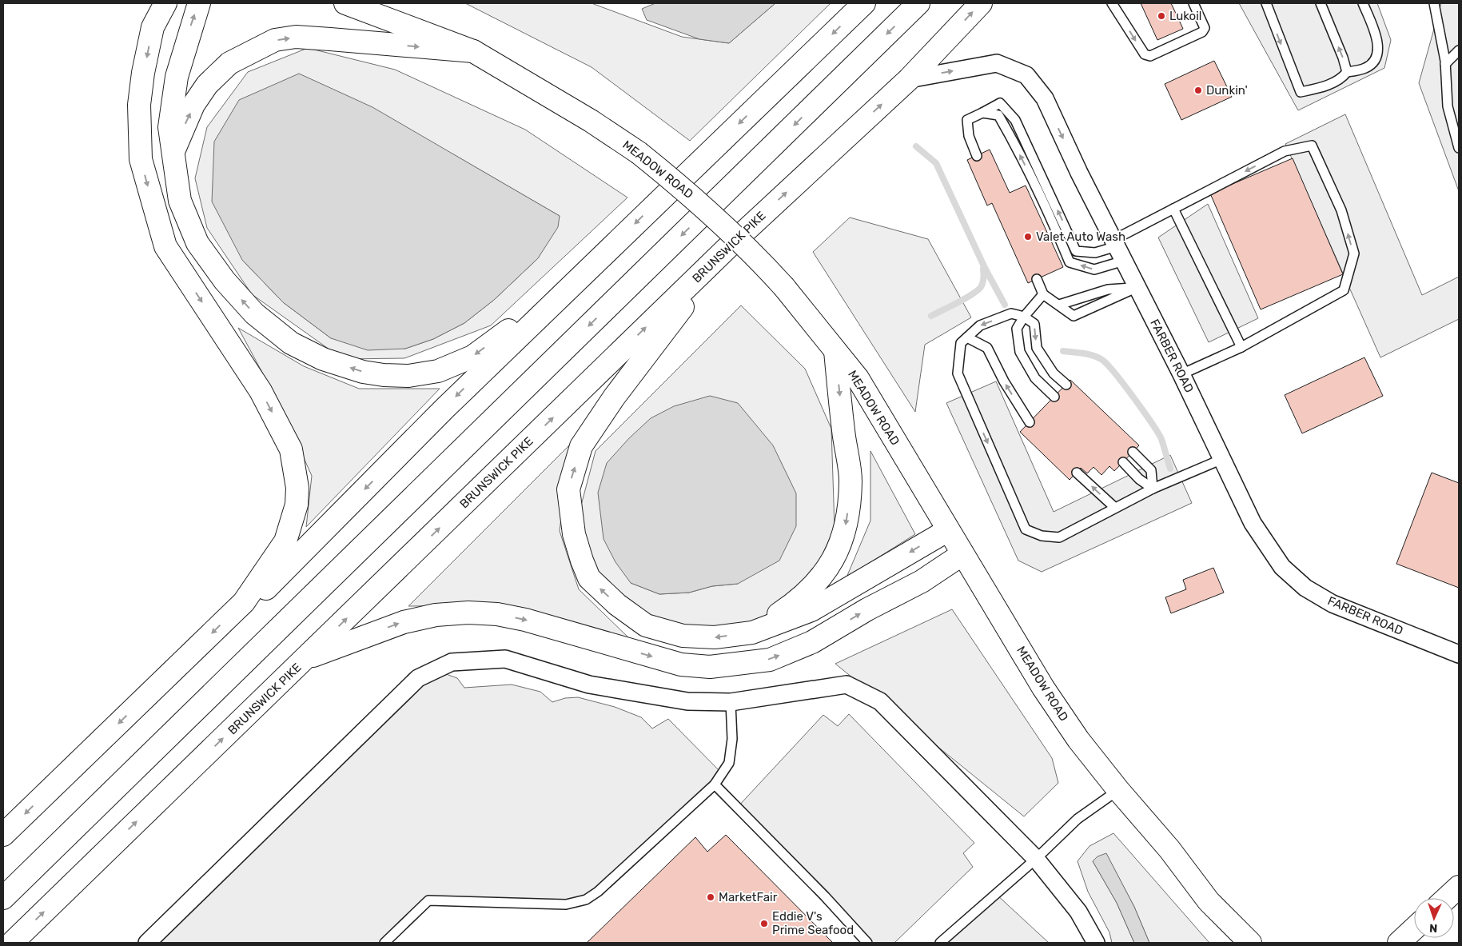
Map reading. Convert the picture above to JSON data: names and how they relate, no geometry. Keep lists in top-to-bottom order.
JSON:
{
  "streets": {
    "main road": ["MEADOW ROAD", "BRUNSWICK PIKE"],
    "street": ["FARBER ROAD"]
  },
  "crossings": [
    ["BRUNSWICK PIKE", "FARBER ROAD"]
  ],
  "places": [
    "Lukoil",
    "Dunkin'",
    "Valet Auto Wash",
    "MarketFair",
    "Eddie V's Prime Seafood"
  ],
  "north": "bottom"
}
